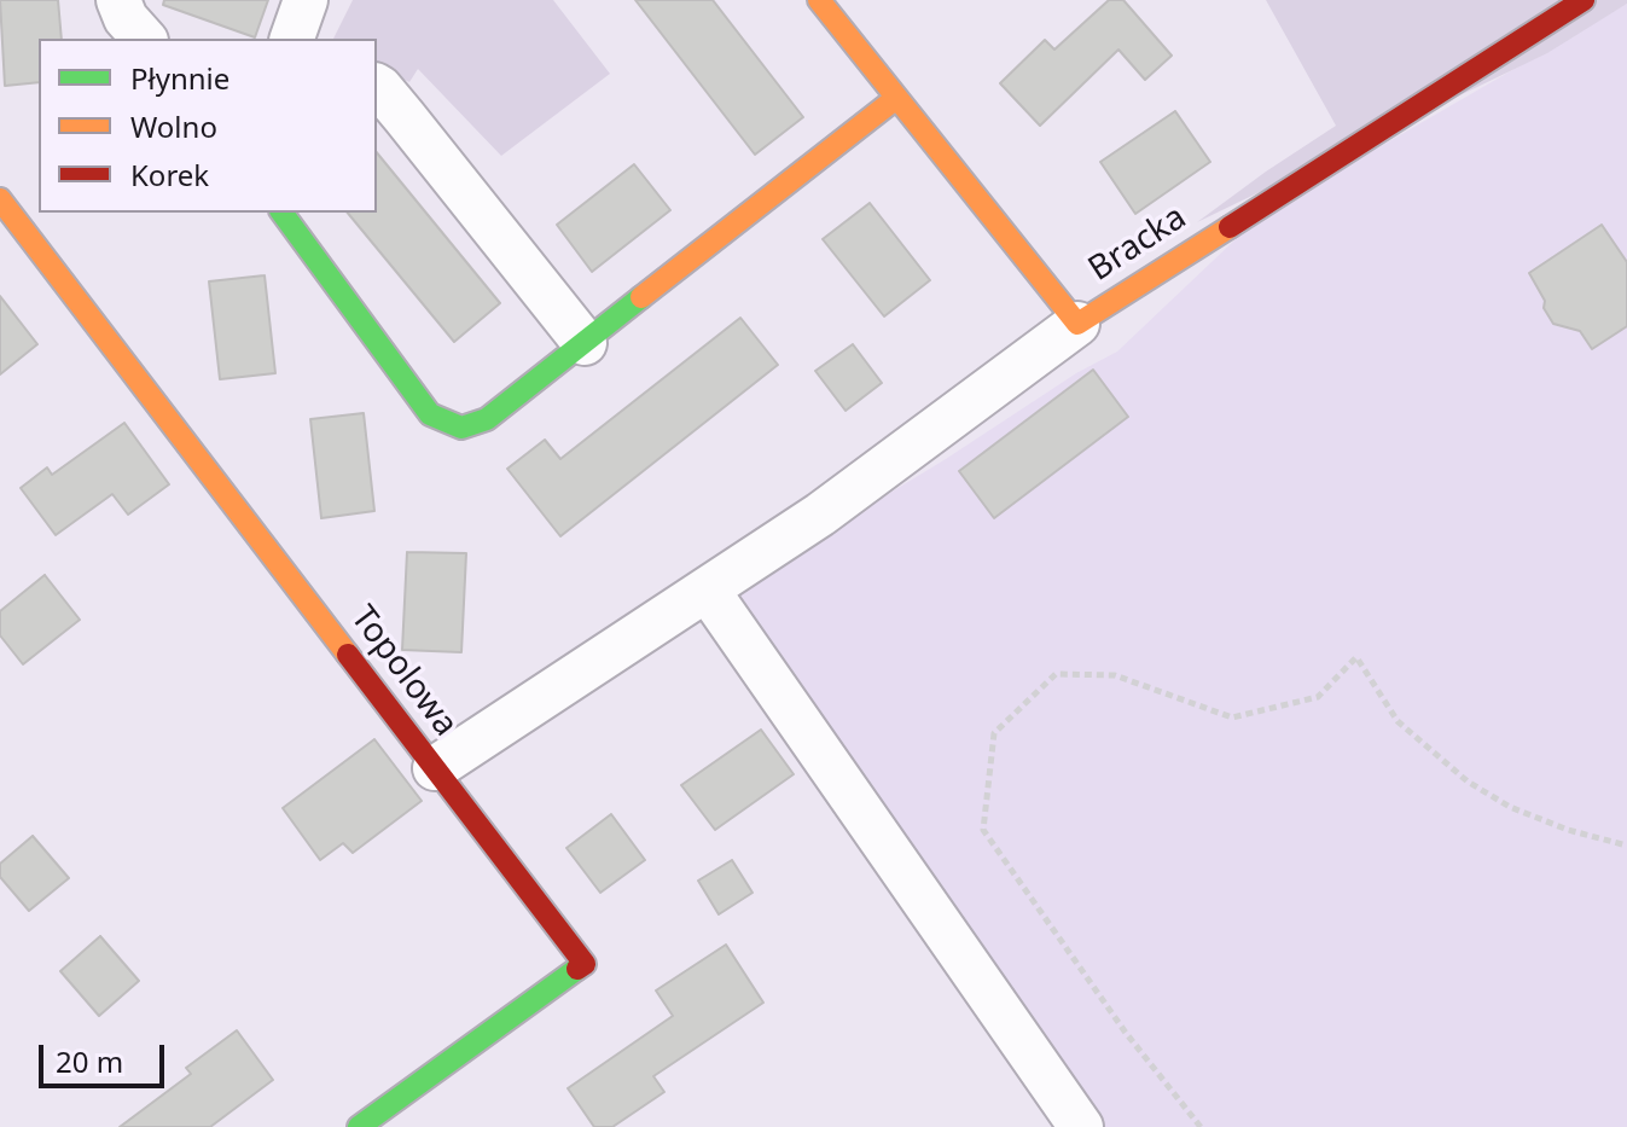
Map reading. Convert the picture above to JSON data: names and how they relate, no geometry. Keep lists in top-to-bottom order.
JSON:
{
  "streets": {
    "street": ["Bracka", "Topolowa"]
  },
  "legend": ["Płynnie", "Wolno", "Korek"],
  "scale_bar": "20 m"
}
